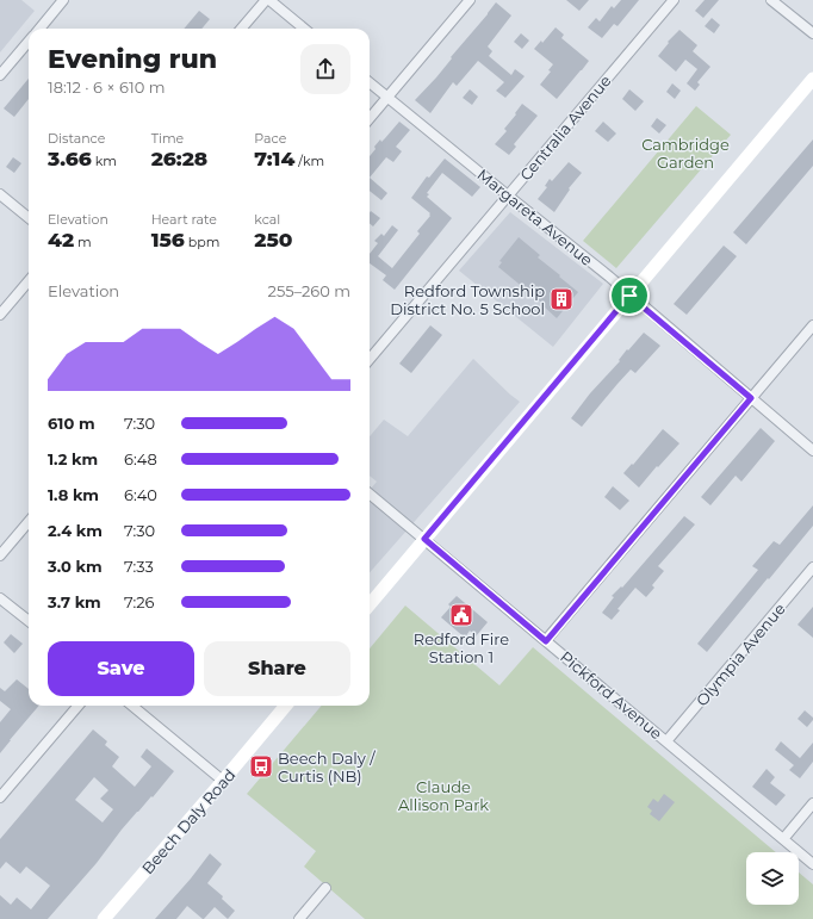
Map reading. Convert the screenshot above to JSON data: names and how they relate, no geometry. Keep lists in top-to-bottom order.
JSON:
{
  "streets": {
    "main road": ["Beech Daly Road"],
    "street": [
      "Centralia Avenue",
      "Margareta Avenue",
      "Olympia Avenue",
      "Pickford Avenue"
    ]
  },
  "crossings": [
    ["Centralia Avenue", "Margareta Avenue"],
    ["Olympia Avenue", "Pickford Avenue"]
  ],
  "parks": ["Cambridge Garden", "Claude Allison Park"],
  "places": {
    "building": ["Redford Township District No. 5 School"],
    "public building": ["Redford Fire Station 1"],
    "bus stop": ["Beech Daly / Curtis (NB)"]
  },
  "page": {
    "heading": ["Evening run", "18:12 · 6 × 610 m"],
    "stats": [
      ["Distance", "3.66 km"],
      ["Time", "26:28"],
      ["Pace", "7:14 /km"],
      ["Elevation", "42 m"],
      ["Heart rate", "156 bpm"],
      ["kcal", "250"]
    ],
    "chart": ["Elevation", "255–260 m"],
    "list": [
      {
        "name": "610 m",
        "note": "7:30"
      },
      {
        "name": "1.2 km",
        "note": "6:48"
      },
      {
        "name": "1.8 km",
        "note": "6:40"
      },
      {
        "name": "2.4 km",
        "note": "7:30"
      },
      {
        "name": "3.0 km",
        "note": "7:33"
      },
      {
        "name": "3.7 km",
        "note": "7:26"
      }
    ],
    "buttons": ["Save", "Share"]
  }
}
